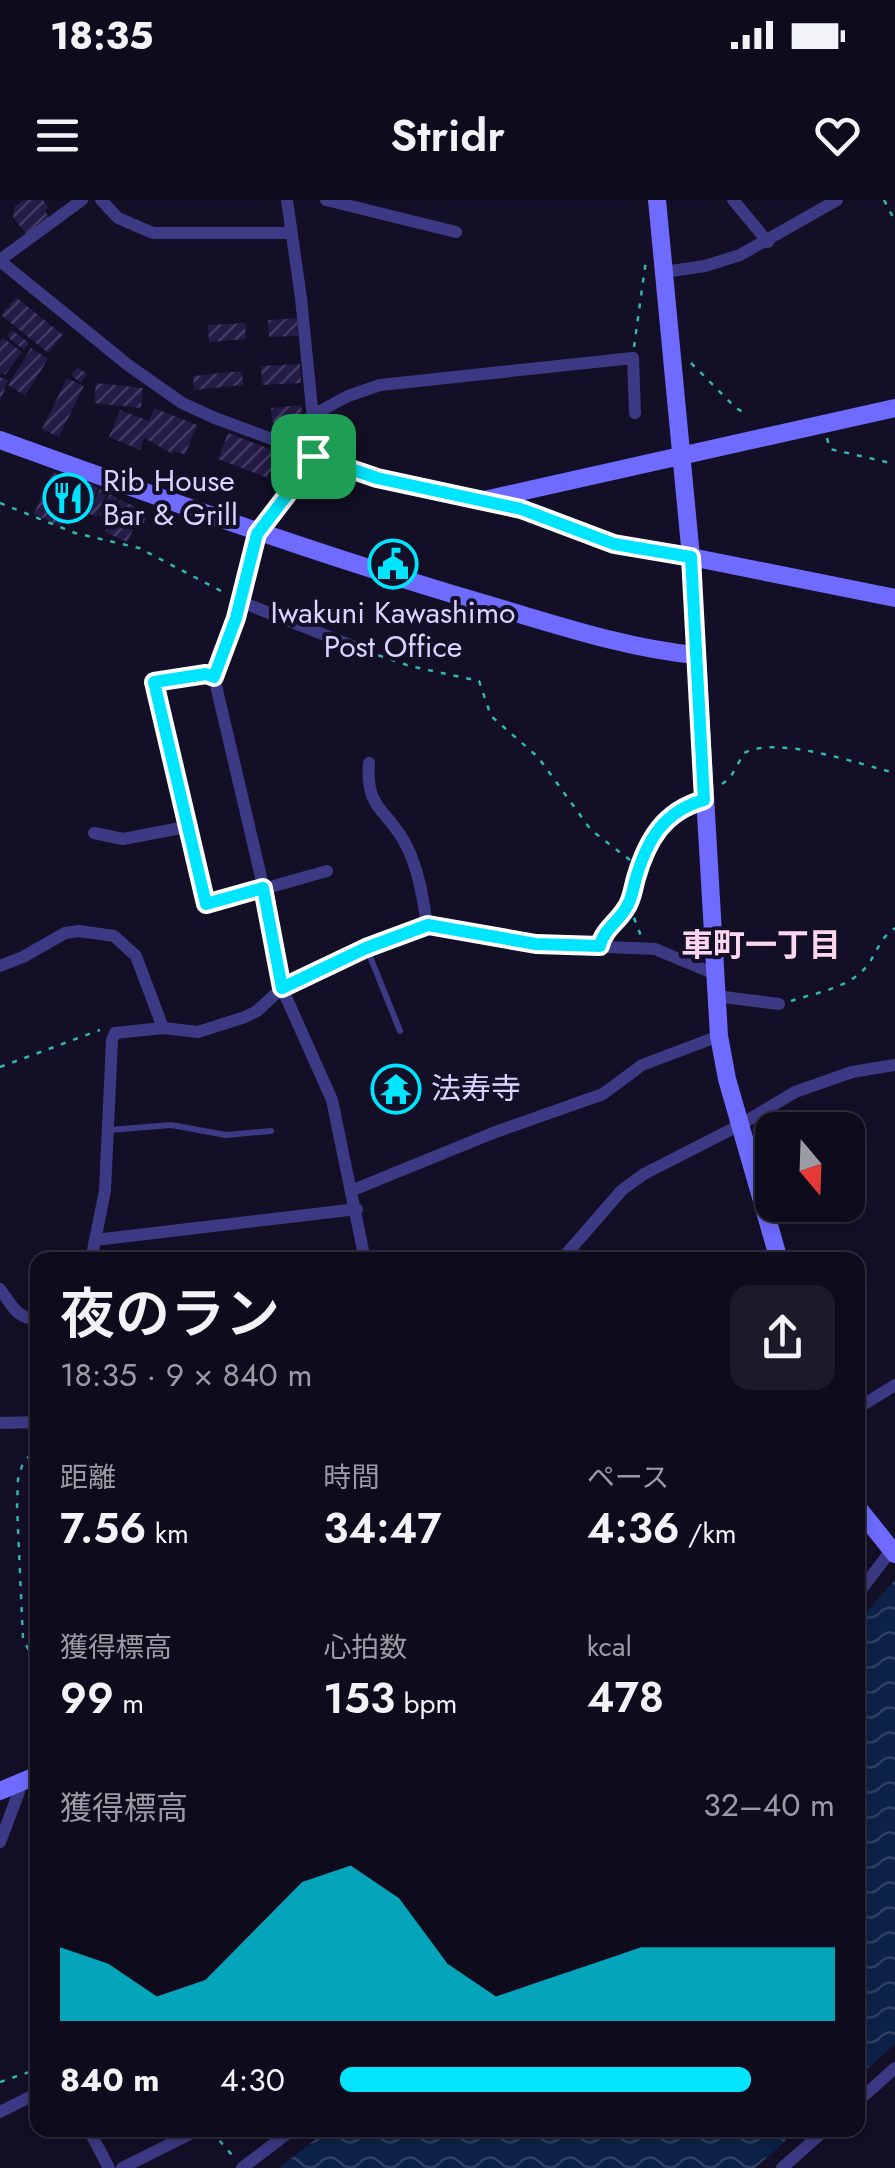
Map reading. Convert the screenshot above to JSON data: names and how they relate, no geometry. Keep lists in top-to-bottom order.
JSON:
{
  "districts": ["車町一丁目"],
  "places": {
    "restaurant": ["Rib House Bar & Grill"],
    "public building": ["Iwakuni Kawashimo Post Office"],
    "temple": ["法寿寺"]
  },
  "north": "bottom",
  "page": {
    "status": "18:35",
    "header": "Stridr",
    "heading": ["夜のラン", "18:35 · 9 × 840 m"],
    "stats": [
      ["距離", "7.56 km"],
      ["時間", "34:47"],
      ["ペース", "4:36 /km"],
      ["獲得標高", "99 m"],
      ["心拍数", "153 bpm"],
      ["kcal", "478"]
    ],
    "chart": ["獲得標高", "32–40 m"],
    "list": [
      {
        "name": "840 m",
        "note": "4:30"
      }
    ]
  }
}
